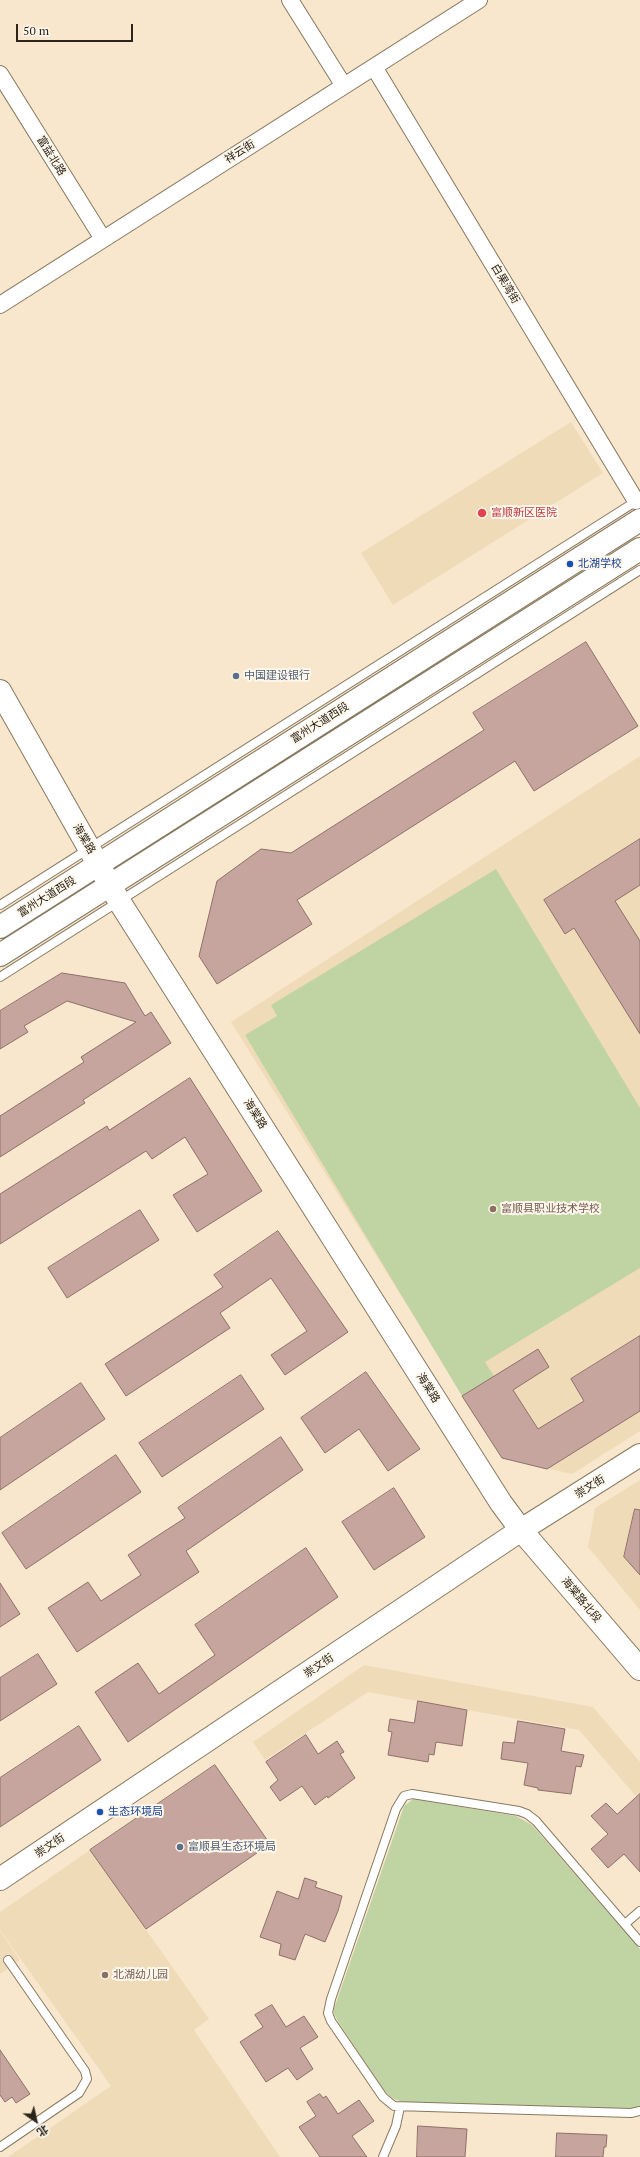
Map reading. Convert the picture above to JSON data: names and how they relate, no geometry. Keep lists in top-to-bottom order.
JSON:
{
  "streets": {
    "street": [
      "祥云街",
      "富益北路",
      "白果湾街",
      "富州大道西段",
      "海棠路",
      "崇文街",
      "海棠路北段"
    ]
  },
  "crossings": [
    ["祥云街", "富益北路"],
    ["祥云街", "白果湾街"],
    ["白果湾街", "富州大道西段"],
    ["富州大道西段", "海棠路"],
    ["海棠路", "崇文街"],
    ["海棠路", "海棠路北段"],
    ["崇文街", "海棠路北段"]
  ],
  "places": [
    "富顺新区医院",
    "北湖学校",
    "中国建设银行",
    "富顺县职业技术学校",
    "生态环境局",
    "富顺县生态环境局",
    "北湖幼儿园"
  ],
  "scale_bar": "50 m",
  "north": "bottom right"
}
